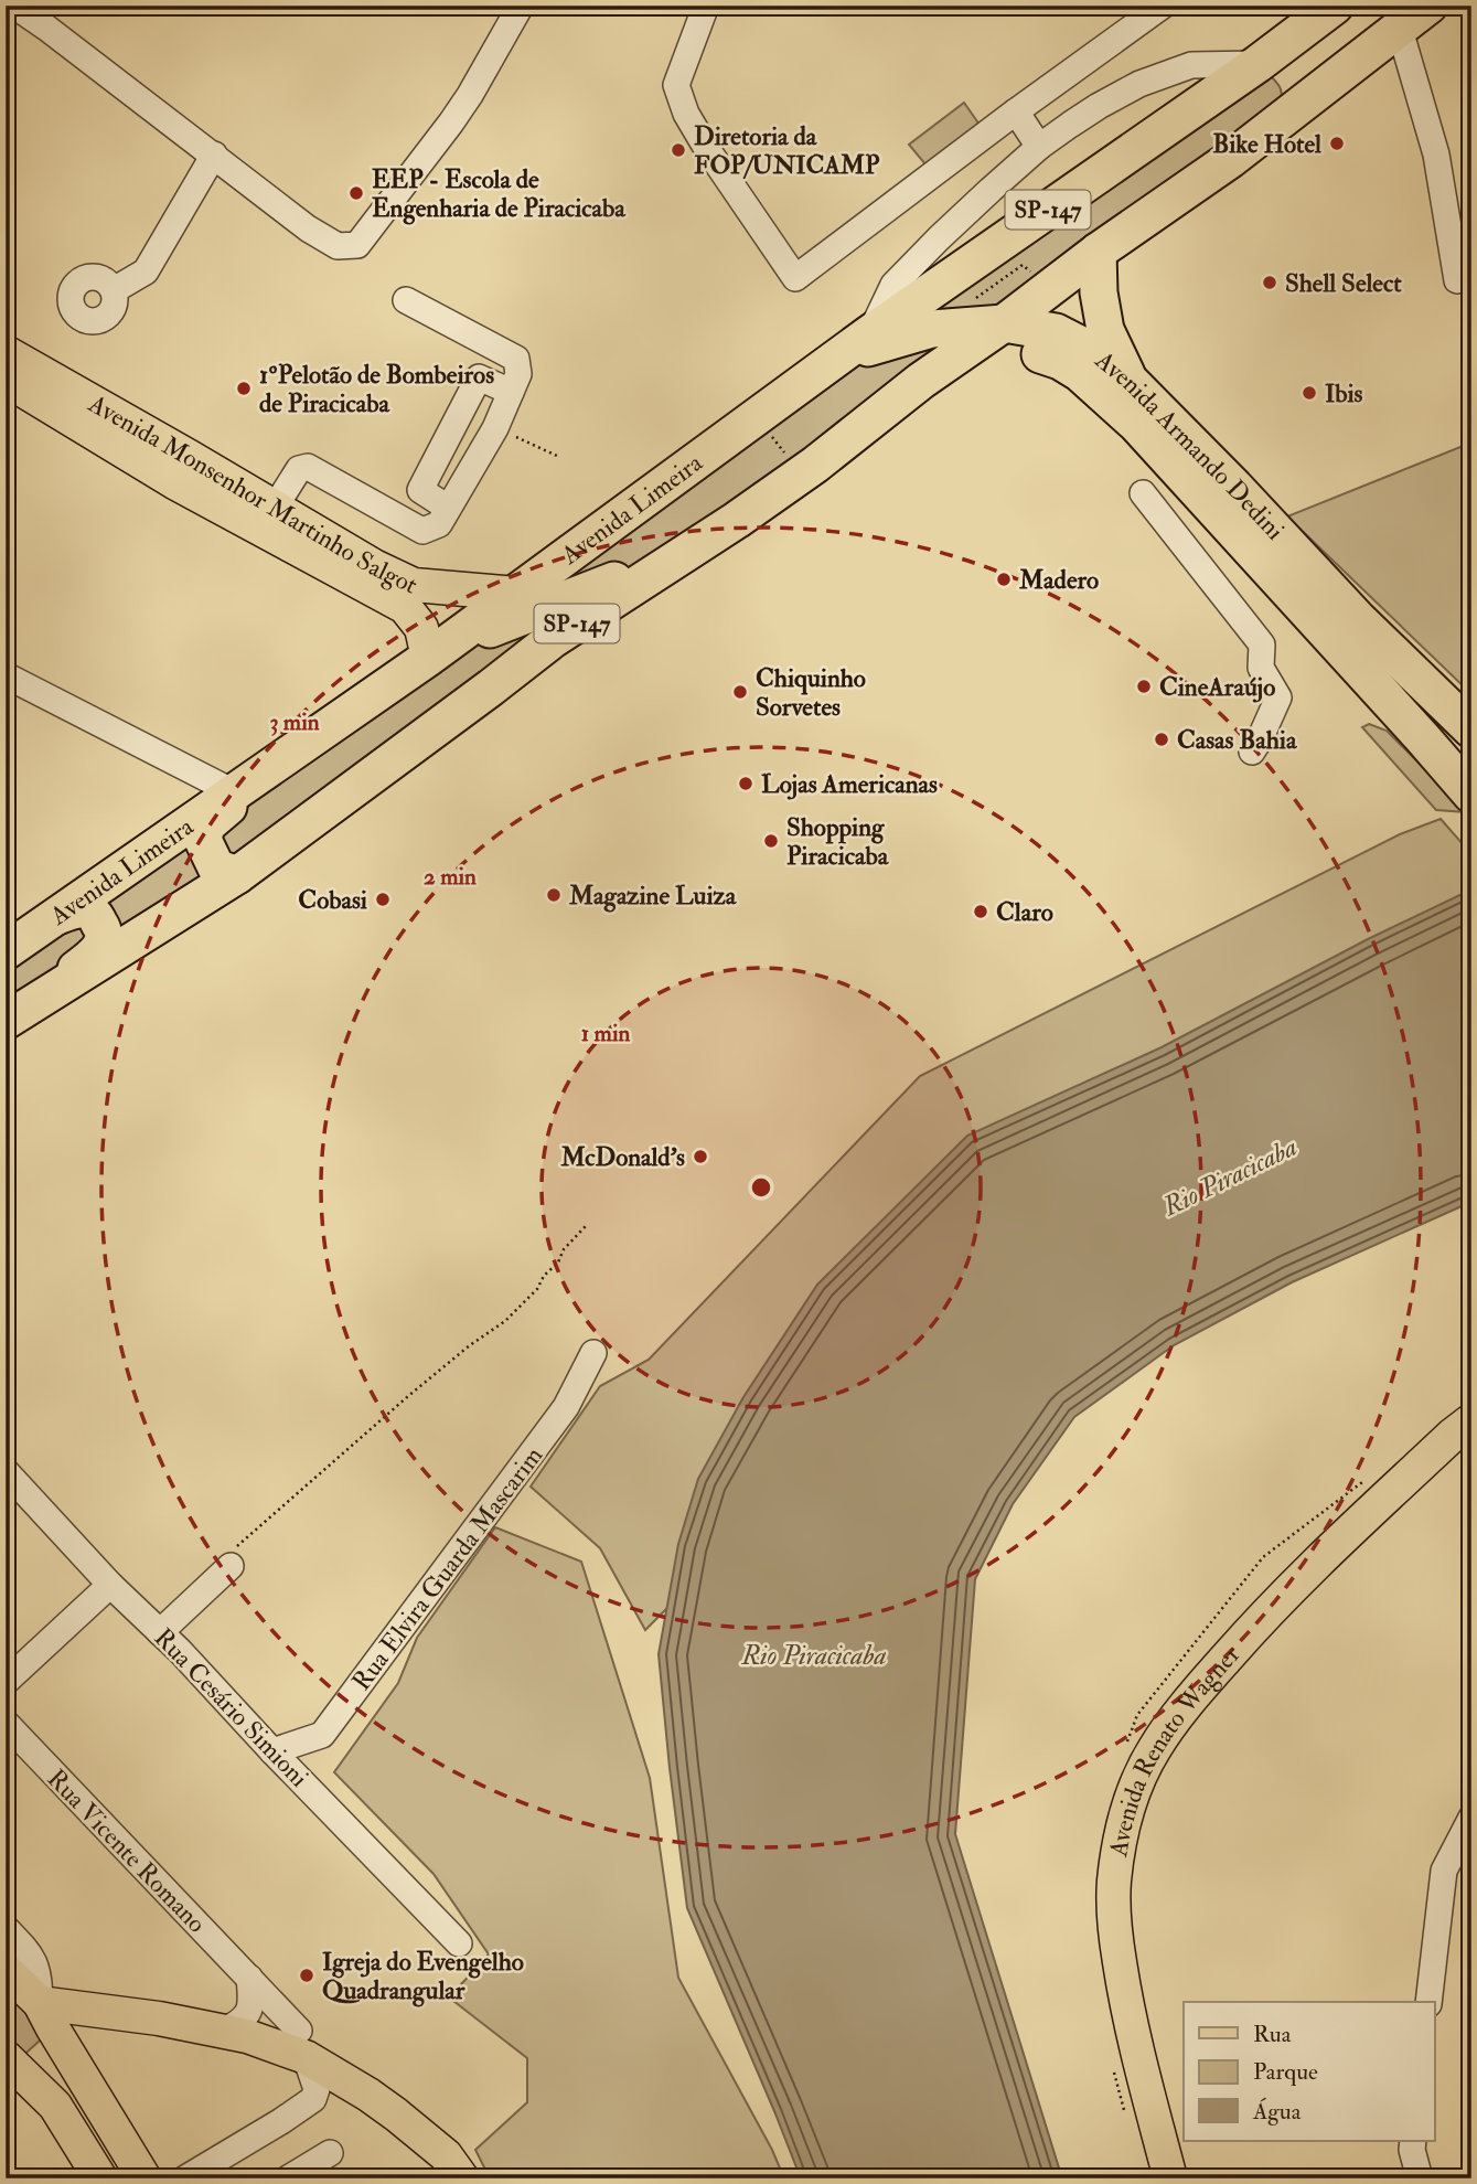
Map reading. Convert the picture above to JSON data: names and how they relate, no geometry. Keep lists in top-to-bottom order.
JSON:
{
  "streets": {
    "highway": ["SP-147", "Avenida Armando Dedini", "Avenida Limeira"],
    "main road": ["Avenida Monsenhor Martinho Salgot", "Avenida Renato Wagner"],
    "street": ["Rua Elvira Guarda Mascarim", "Rua Cesário Simioni", "Rua Vicente Romano"]
  },
  "crossings": [
    ["SP-147", "Avenida Armando Dedini"],
    ["SP-147", "Avenida Limeira"],
    ["Avenida Armando Dedini", "Avenida Limeira"],
    ["Avenida Monsenhor Martinho Salgot", "Avenida Limeira"],
    ["Rua Elvira Guarda Mascarim", "Rua Cesário Simioni"]
  ],
  "water": ["Rio Piracicaba"],
  "places": [
    "Bike Hotel",
    "Diretoria da FOP/UNICAMP",
    "EEP - Escola de Engenharia de Piracicaba",
    "Shell Select",
    "1ºPelotão de Bombeiros de Piracicaba",
    "Ibis",
    "Madero",
    "CineAraújo",
    "Chiquinho Sorvetes",
    "Casas Bahia",
    "Lojas Americanas",
    "Shopping Piracicaba",
    "Magazine Luiza",
    "Cobasi",
    "Claro",
    "McDonald's",
    "Igreja do Evengelho Quadrangular"
  ],
  "legend": ["Rua", "Parque", "Água"],
  "rings": ["3 min", "2 min", "1 min"]
}
